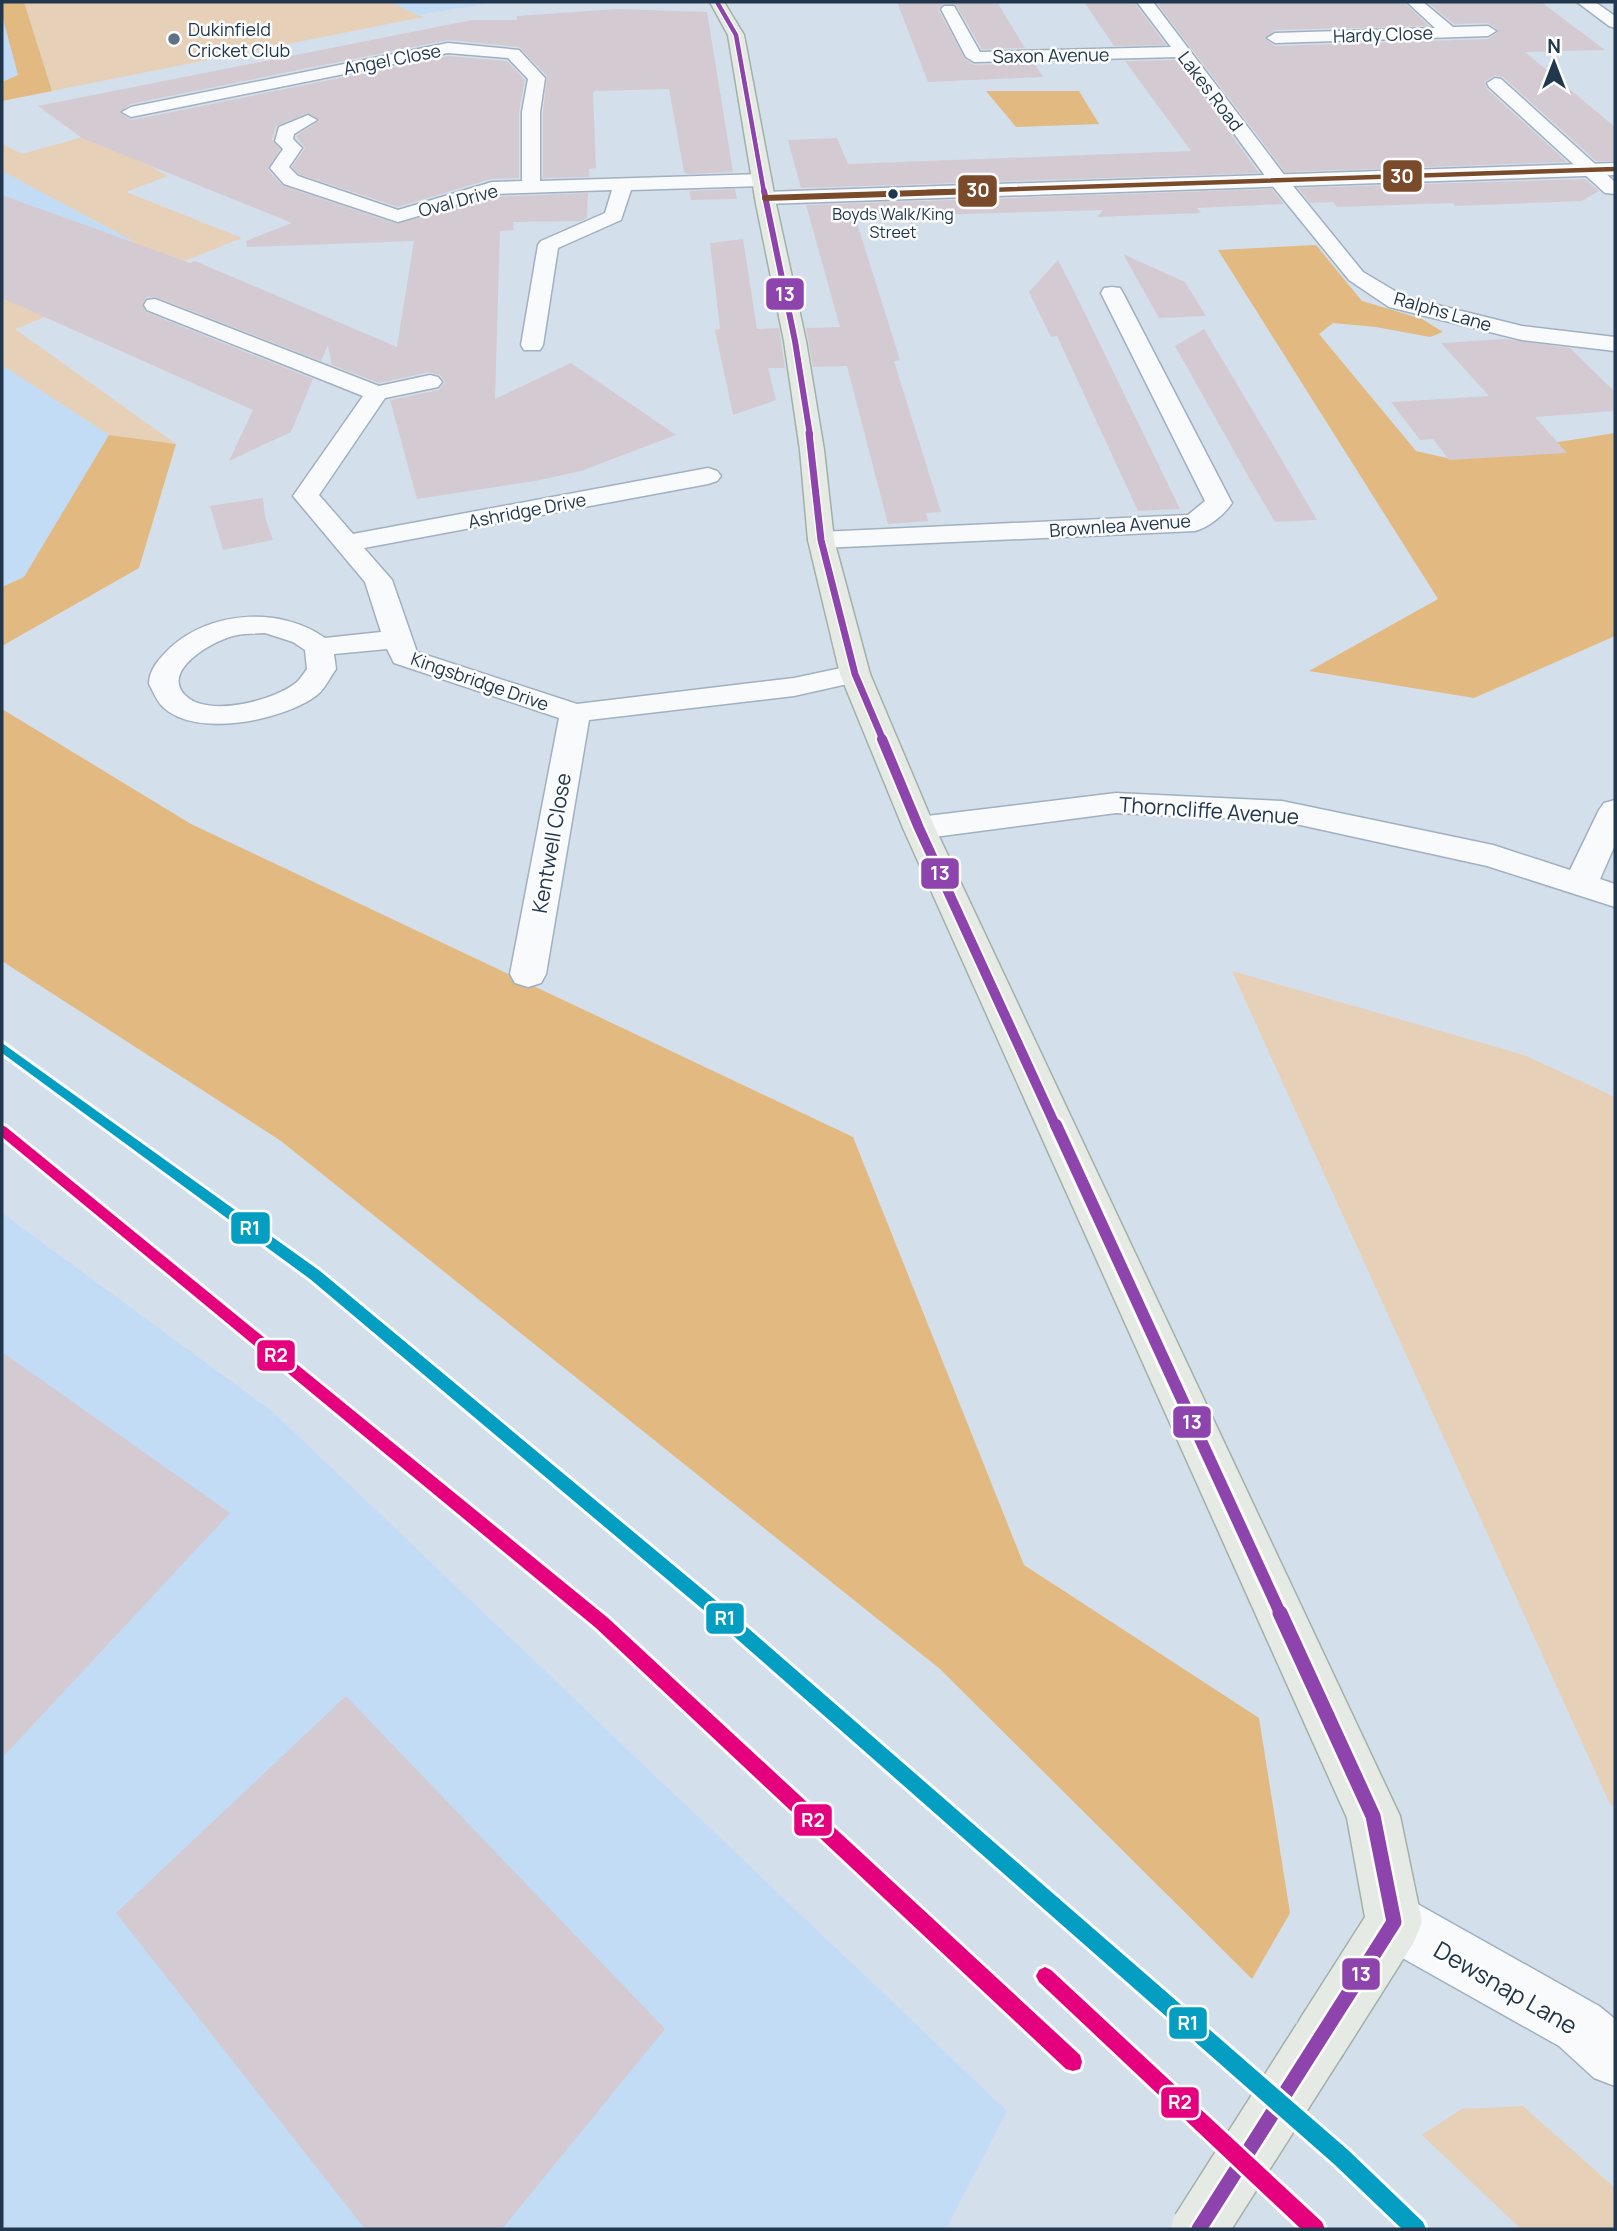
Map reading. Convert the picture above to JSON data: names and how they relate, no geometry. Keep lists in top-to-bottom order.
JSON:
{
  "streets": {
    "street": [
      "Hardy Close",
      "Saxon Avenue",
      "Angel Close",
      "Lakes Road",
      "Oval Drive",
      "Ralphs Lane",
      "Ashridge Drive",
      "Brownlea Avenue",
      "Kingsbridge Drive",
      "Thorncliffe Avenue",
      "Kentwell Close",
      "Dewsnap Lane"
    ]
  },
  "crossings": [
    ["Saxon Avenue", "Lakes Road"],
    ["Angel Close", "Oval Drive"],
    ["Lakes Road", "Oval Drive"],
    ["Lakes Road", "Ralphs Lane"],
    ["Oval Drive", "Ralphs Lane"],
    ["Ashridge Drive", "Kingsbridge Drive"],
    ["Kingsbridge Drive", "Kentwell Close"]
  ],
  "places": ["Dukinfield Cricket Club", "Boyds Walk/King Street"],
  "lines": [
    "transit line 13",
    "transit line 30",
    "transit line R1",
    "transit line R2"
  ],
  "north": "top"
}
